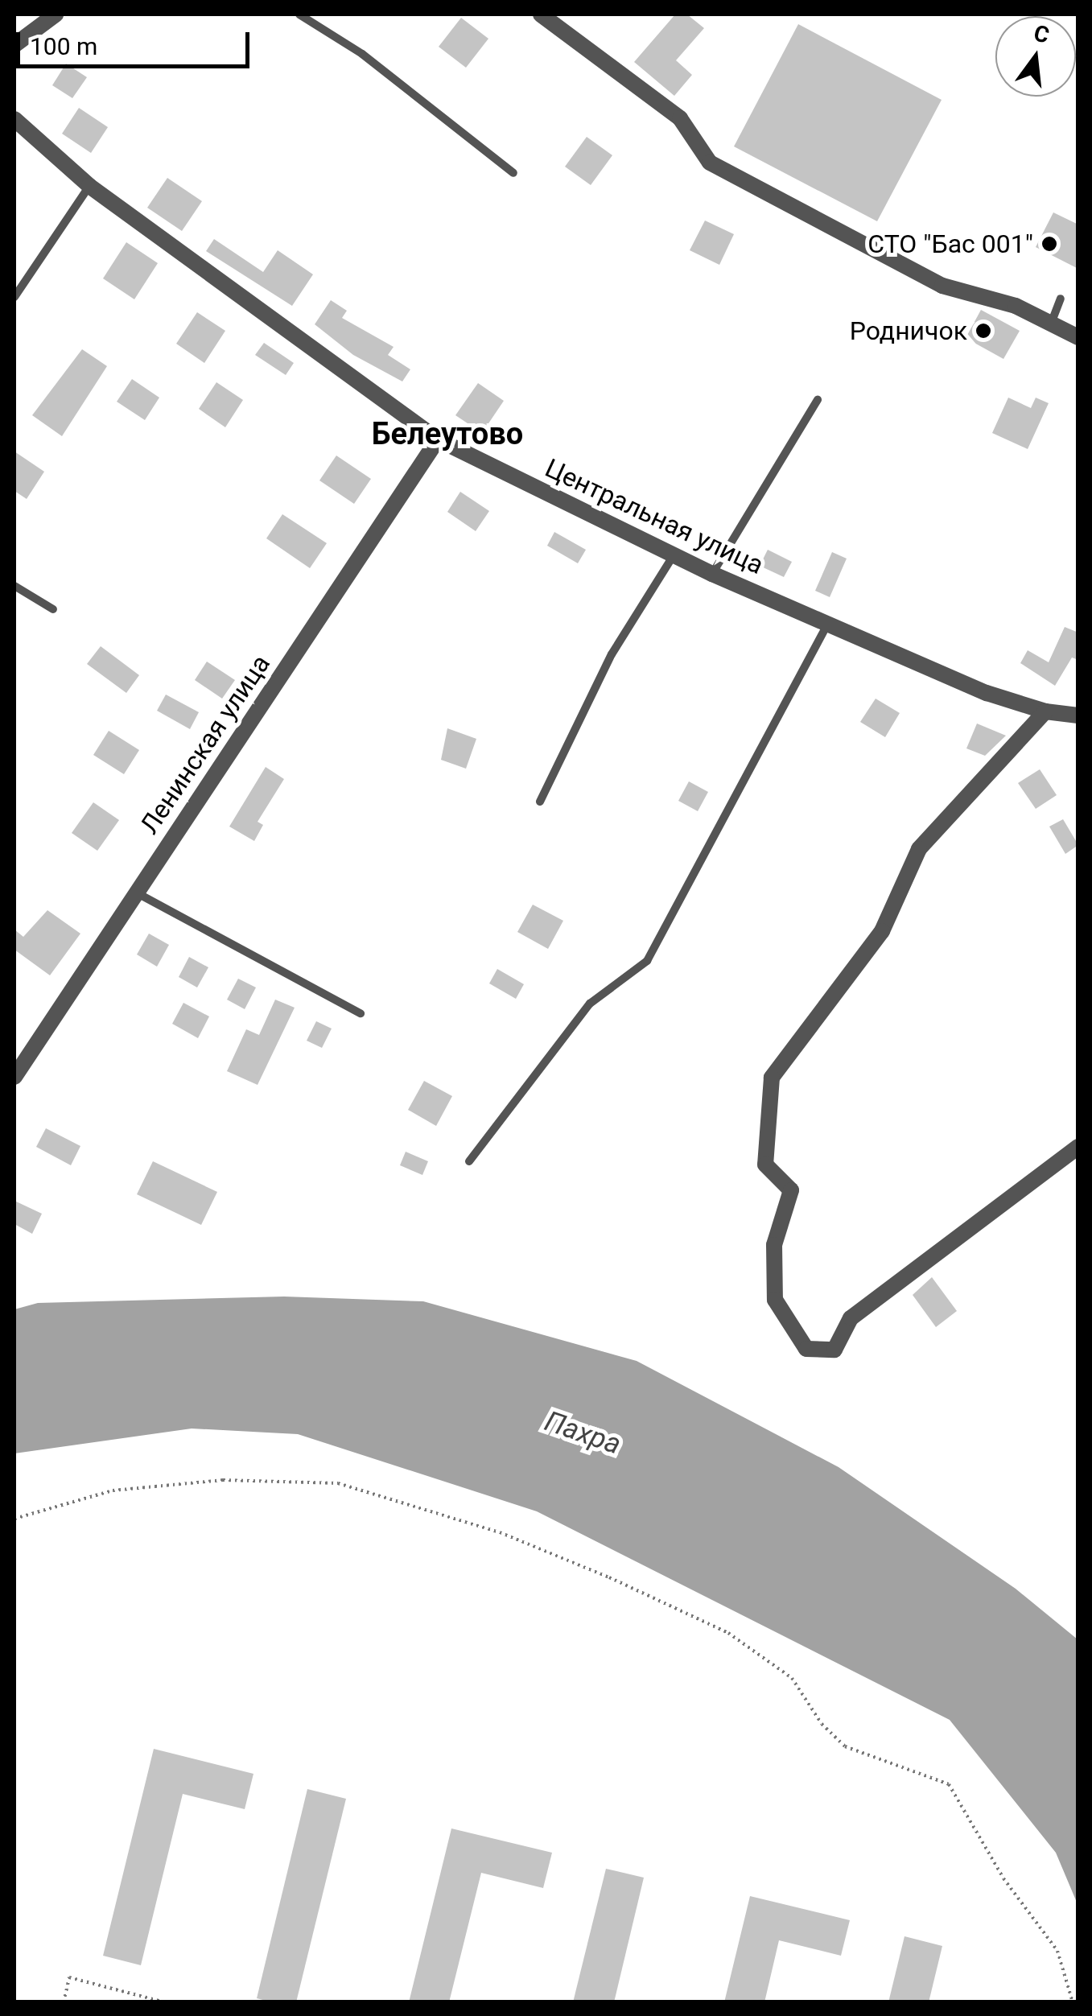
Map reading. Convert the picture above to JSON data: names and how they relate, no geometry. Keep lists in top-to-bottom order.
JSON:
{
  "streets": {
    "street": ["Центральная улица", "Ленинская улица"]
  },
  "crossings": [
    ["Центральная улица", "Ленинская улица"]
  ],
  "districts": ["Белеутово"],
  "water": ["Пахра"],
  "places": ["СТО \"Бас 001\"", "Родничок"],
  "scale_bar": "100 m",
  "north": "top"
}
